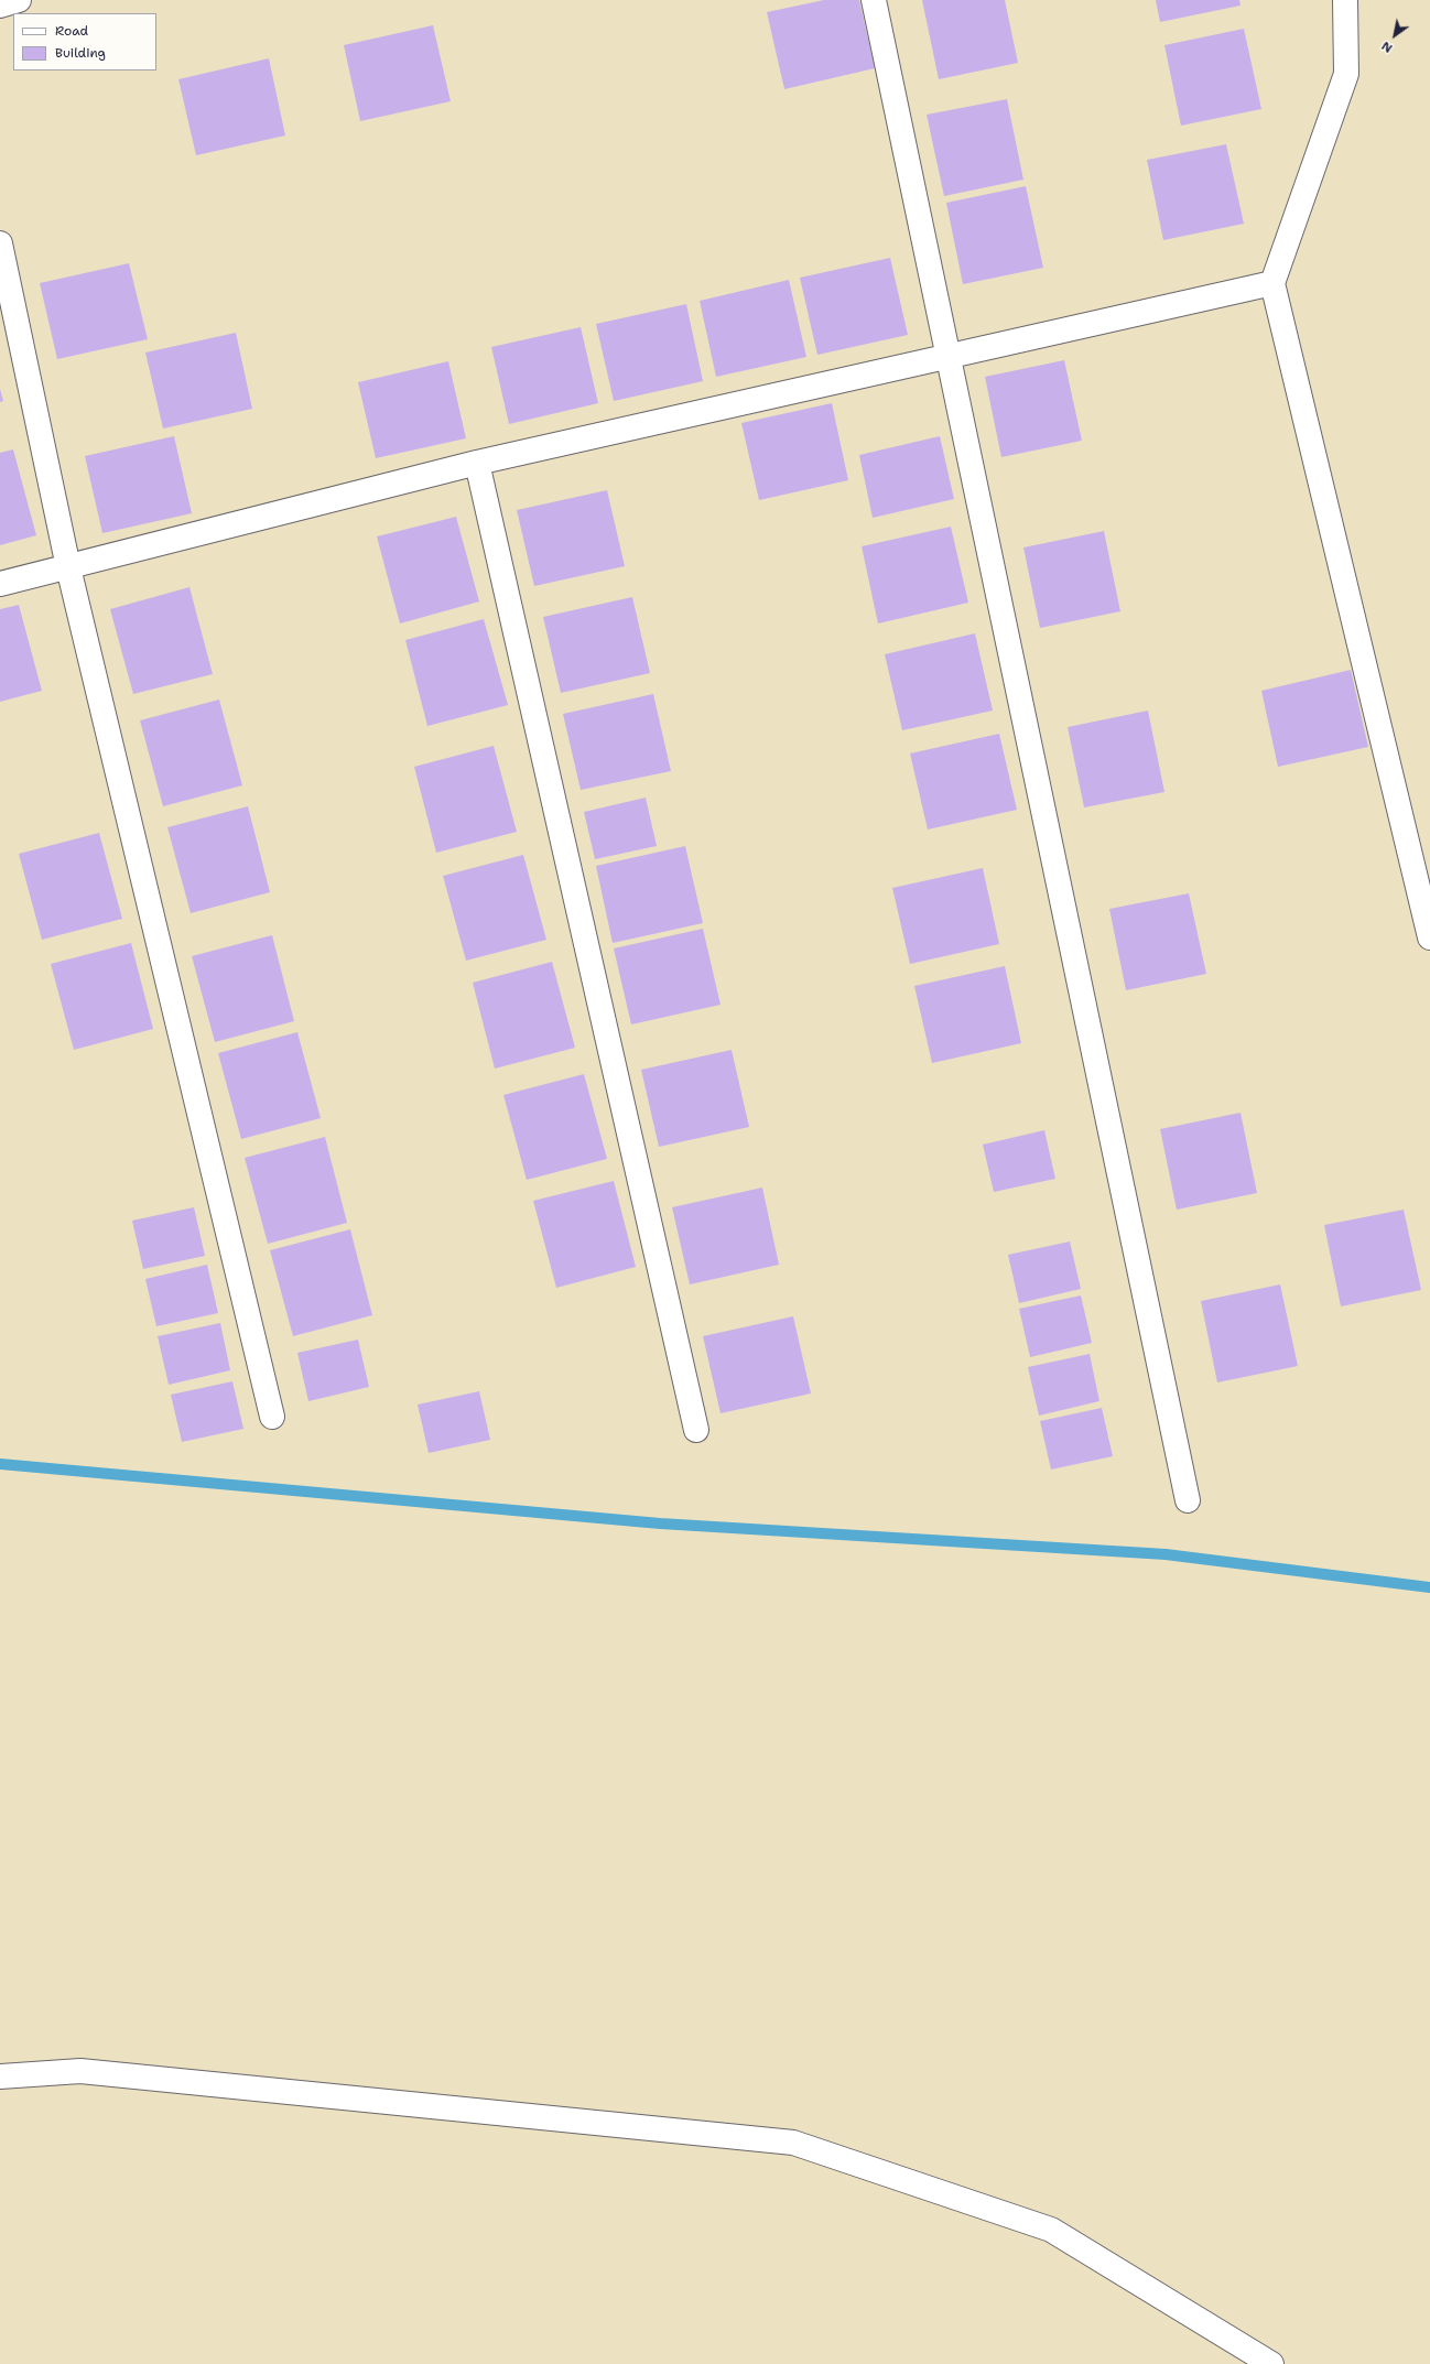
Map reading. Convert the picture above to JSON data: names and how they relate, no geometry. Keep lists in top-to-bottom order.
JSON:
{
  "legend": ["Road", "Building"],
  "north": "bottom left"
}
